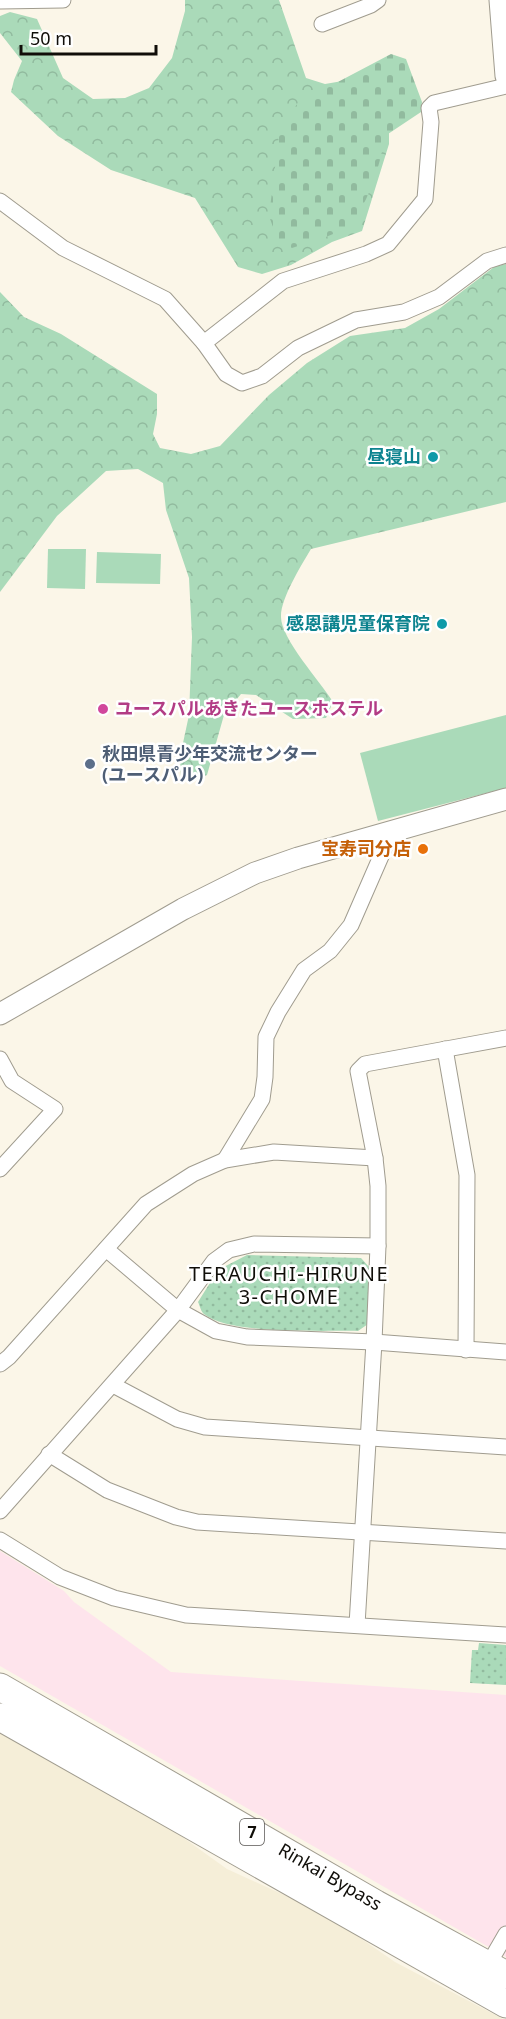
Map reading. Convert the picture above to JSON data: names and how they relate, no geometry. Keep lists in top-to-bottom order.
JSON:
{
  "streets": {
    "highway": ["7", "Rinkai Bypass"]
  },
  "districts": ["TERAUCHI-HIRUNE 3-CHOME"],
  "places": [
    "昼寝山",
    "感恩講児童保育院",
    "ユースパルあきたユースホステル",
    "秋田県青少年交流センター (ユースパル)",
    "宝寿司分店"
  ],
  "scale_bar": "50 m"
}
